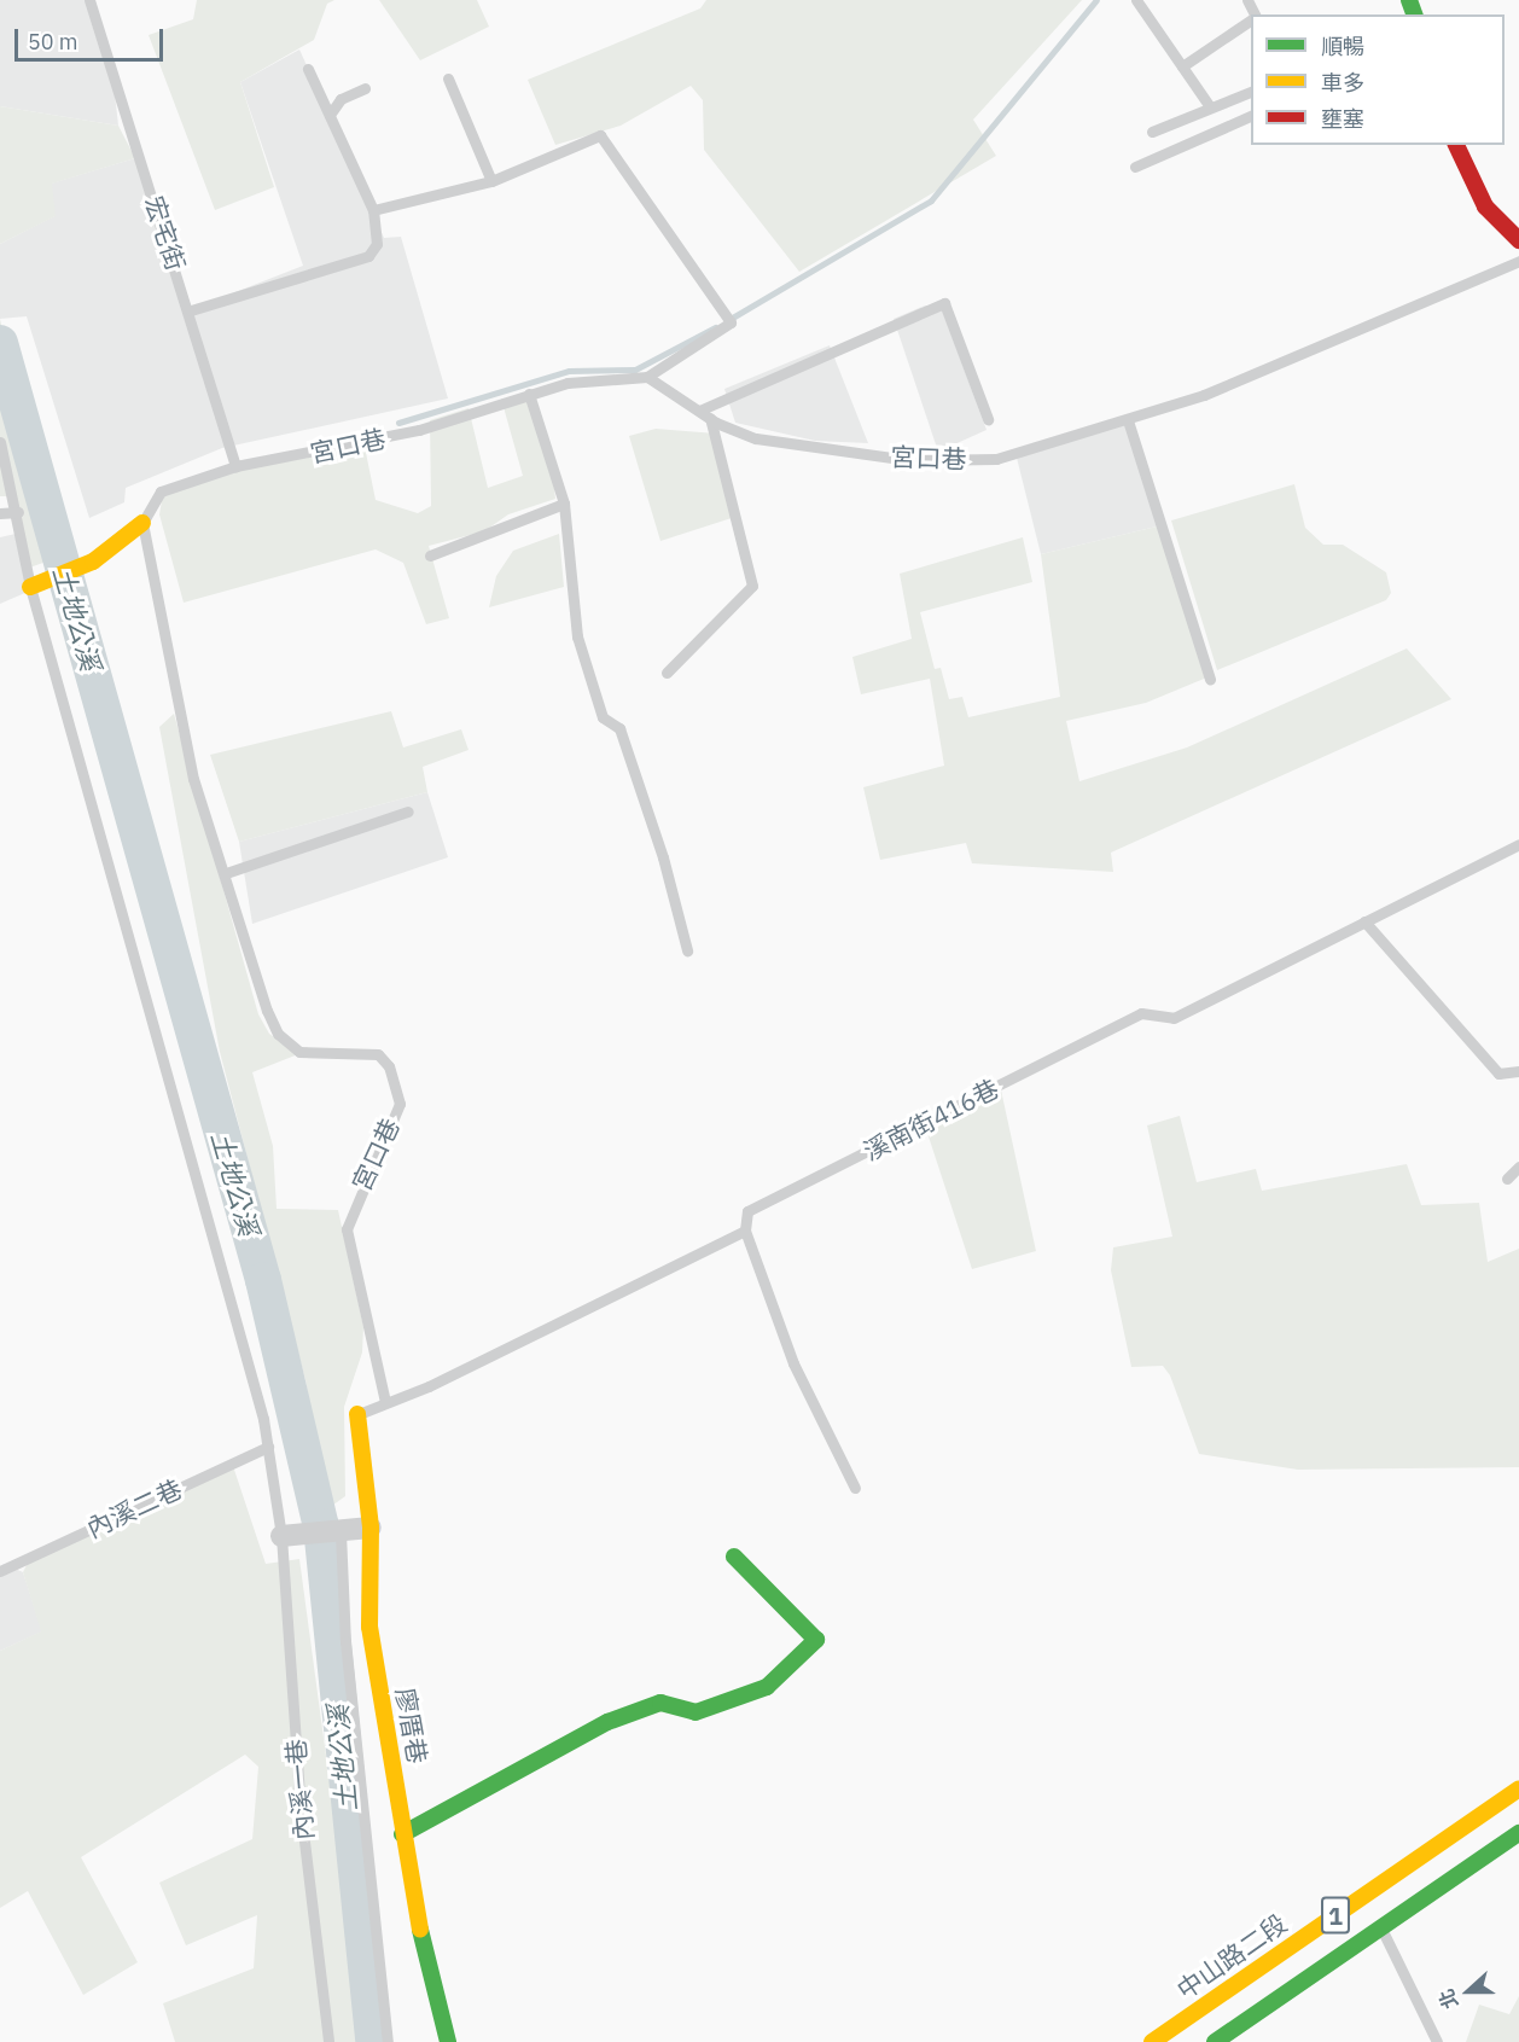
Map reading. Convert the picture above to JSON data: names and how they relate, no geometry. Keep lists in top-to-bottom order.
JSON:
{
  "streets": {
    "street": ["廖厝巷", "1", "中山路二段"],
    "lane": [
      "宏宅街",
      "宮口巷",
      "溪南街416巷",
      "內溪二巷",
      "內溪一巷"
    ]
  },
  "crossings": [
    ["宏宅街", "宮口巷"],
    ["內溪二巷", "內溪一巷"]
  ],
  "water": ["土地公溪"],
  "legend": ["順暢", "車多", "壅塞"],
  "scale_bar": "50 m",
  "north": "left"
}
